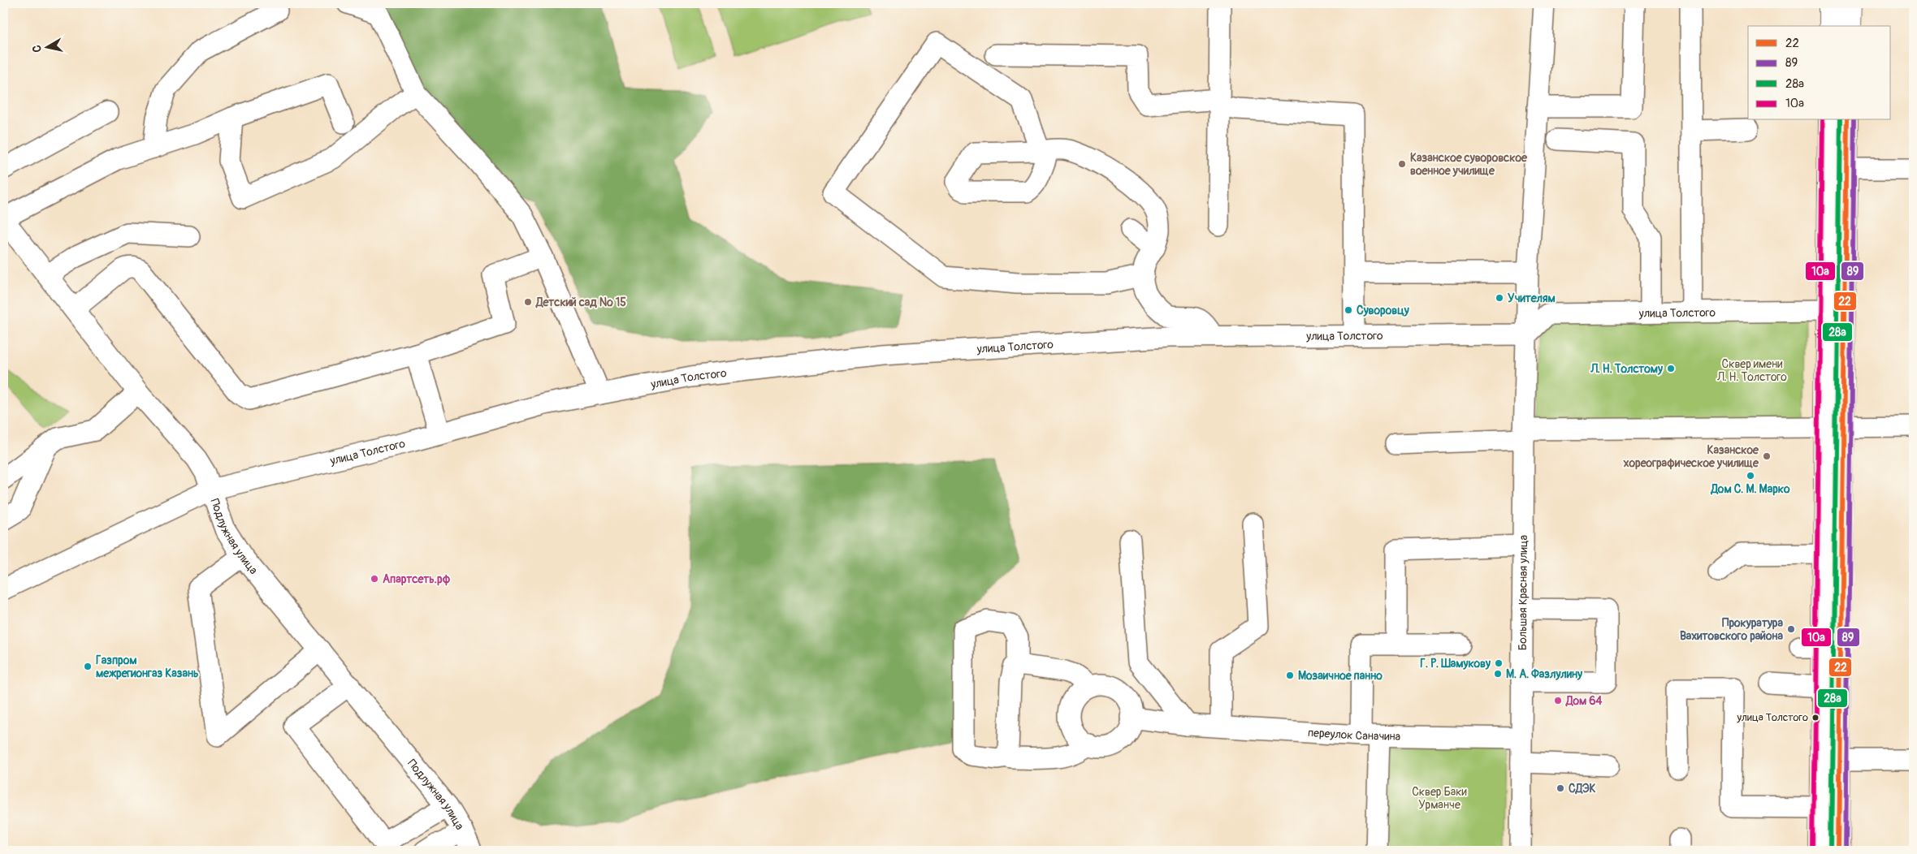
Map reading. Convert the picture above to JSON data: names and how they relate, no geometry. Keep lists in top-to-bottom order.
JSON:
{
  "streets": {
    "street": [
      "улица Толстого",
      "Подлужная улица",
      "Большая Красная улица",
      "переулок Саначина"
    ]
  },
  "crossings": [
    ["улица Толстого", "Подлужная улица"],
    ["улица Толстого", "Большая Красная улица"],
    ["Большая Красная улица", "переулок Саначина"]
  ],
  "parks": ["Сквер имени Л. Н. Толстого", "Сквер Баки Урманче"],
  "places": [
    "Казанское суворовское военное училище",
    "Учителям",
    "Детский сад № 15",
    "Суворовцу",
    "Л. Н. Толстому",
    "Казанское хореографическое училище",
    "Дом С. М. Марко",
    "Апартсеть.рф",
    "Прокуратура Вахитовского района",
    "Г. Р. Шамукову",
    "Газпром межрегионгаз Казань",
    "М. А. Фазлулину",
    "Мозаичное панно",
    "Дом 64",
    "улица Толстого",
    "СДЭК"
  ],
  "lines": [
    "transit line 22",
    "transit line 89",
    "transit line 28a",
    "transit line 10а"
  ],
  "legend": [
    "22",
    "89",
    "28a",
    "10а"
  ],
  "north": "left"
}
